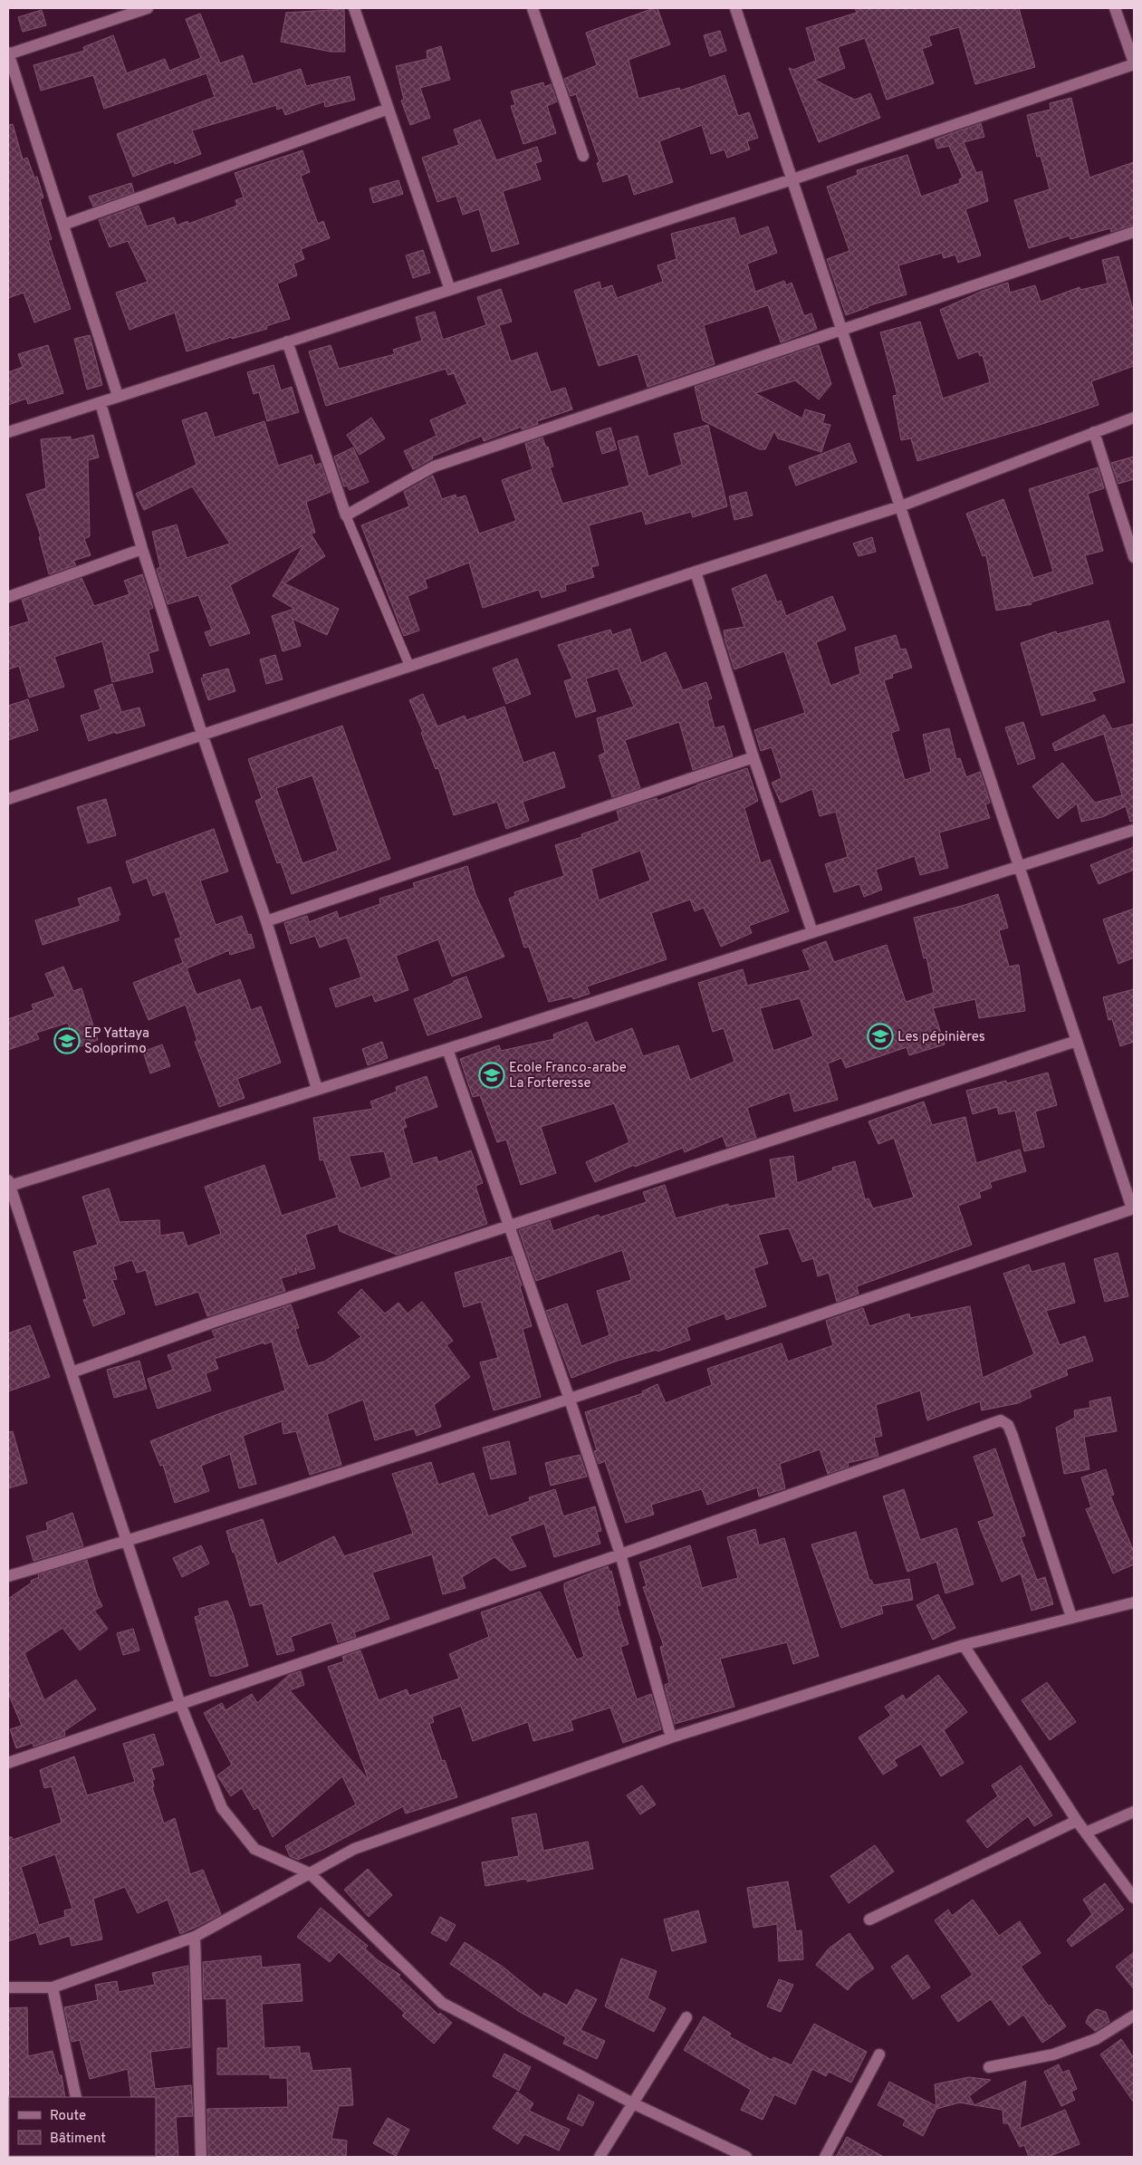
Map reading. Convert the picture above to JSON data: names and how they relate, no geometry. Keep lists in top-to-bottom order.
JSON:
{
  "places": {
    "school or university": ["Les pépinières", "EP Yattaya Soloprimo", "Ecole Franco-arabe La Forteresse"]
  },
  "legend": ["Route", "Bâtiment"]
}
